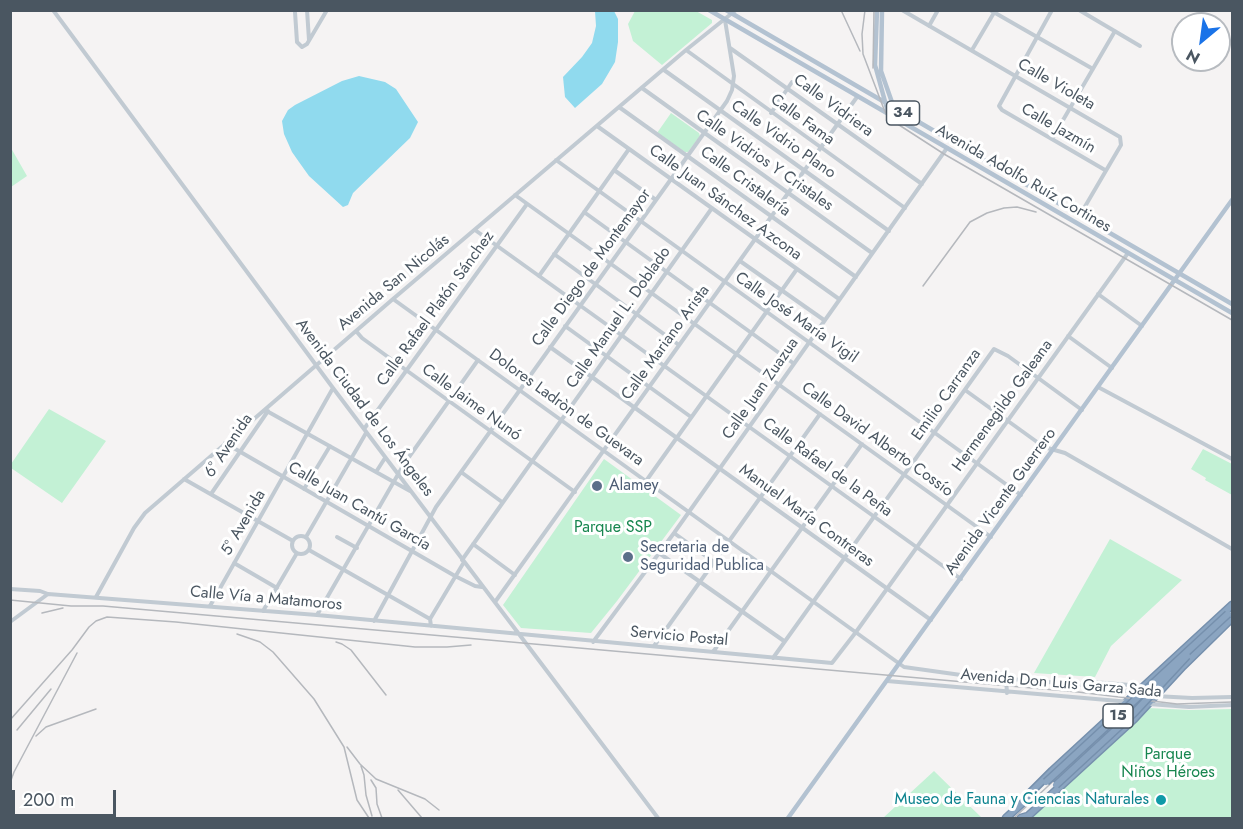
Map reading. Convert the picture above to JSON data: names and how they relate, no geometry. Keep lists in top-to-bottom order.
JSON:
{
  "streets": {
    "highway": ["15"],
    "main road": ["34", "Avenida Adolfo Ruíz Cortines", "Avenida Vicente Guerrero"],
    "street": [
      "Calle Violeta",
      "Calle Vidriera",
      "Calle Fama",
      "Calle Jazmín",
      "Calle Vidrio Plano",
      "Calle Vidrios Y Cristales",
      "Calle Cristalería",
      "Calle Juan Sánchez Azcona",
      "Calle Diego de Montemayor",
      "Avenida San Nicolás",
      "Calle Rafael Platón Sánchez",
      "Calle Manuel L. Doblado",
      "Calle José María Vigil",
      "Calle Mariano Arista",
      "Calle Juan Zuazua",
      "Emilio Carranza",
      "Calle Jaime Nunó",
      "Hermenegildo Galeana",
      "Avenida Ciudad de Los Ángeles",
      "Dolores Ladròn de Guevara",
      "Calle David Alberto Cossío",
      "6° Avenida",
      "Calle Rafael de la Peña",
      "Calle Juan Cantú García",
      "Manuel María Contreras",
      "5° Avenida",
      "Calle Vía a Matamoros",
      "Servicio Postal",
      "Avenida Don Luis Garza Sada"
    ]
  },
  "crossings": [
    ["Calle Violeta", "Calle Jazmín"],
    ["Calle Violeta", "Avenida Adolfo Ruíz Cortines"],
    ["Calle Vidriera", "Calle Diego de Montemayor"],
    ["Calle Vidriera", "Calle Mariano Arista"],
    ["Calle Vidriera", "Calle Juan Zuazua"],
    ["Calle Fama", "Calle Diego de Montemayor"],
    ["Calle Fama", "Avenida San Nicolás"],
    ["Calle Fama", "Calle Mariano Arista"],
    ["Calle Fama", "Calle Juan Zuazua"],
    ["Calle Vidrio Plano", "Calle Diego de Montemayor"],
    ["Calle Vidrio Plano", "Avenida San Nicolás"],
    ["Calle Vidrio Plano", "Calle Mariano Arista"],
    ["Calle Vidrio Plano", "Calle Juan Zuazua"],
    ["Calle Vidrios Y Cristales", "Calle Diego de Montemayor"],
    ["Calle Vidrios Y Cristales", "Avenida San Nicolás"],
    ["Calle Vidrios Y Cristales", "Calle Mariano Arista"],
    ["Calle Vidrios Y Cristales", "Calle Juan Zuazua"],
    ["Avenida Adolfo Ruíz Cortines", "Calle Diego de Montemayor"],
    ["Avenida Adolfo Ruíz Cortines", "Avenida San Nicolás"],
    ["Avenida Adolfo Ruíz Cortines", "Calle Mariano Arista"],
    ["Avenida Adolfo Ruíz Cortines", "Calle Juan Zuazua"],
    ["Avenida Adolfo Ruíz Cortines", "Hermenegildo Galeana"],
    ["Avenida Adolfo Ruíz Cortines", "Avenida Vicente Guerrero"],
    ["Calle Cristalería", "Calle Diego de Montemayor"],
    ["Calle Cristalería", "Avenida San Nicolás"],
    ["Calle Cristalería", "Calle Mariano Arista"],
    ["Calle Cristalería", "Calle Juan Zuazua"],
    ["Calle Juan Sánchez Azcona", "Calle Diego de Montemayor"],
    ["Calle Juan Sánchez Azcona", "Avenida San Nicolás"],
    ["Calle Juan Sánchez Azcona", "Calle Manuel L. Doblado"],
    ["Calle Juan Sánchez Azcona", "Calle Mariano Arista"],
    ["Calle Juan Sánchez Azcona", "Calle Juan Zuazua"],
    ["Calle Diego de Montemayor", "Avenida San Nicolás"],
    ["Calle Diego de Montemayor", "Calle José María Vigil"],
    ["Calle Diego de Montemayor", "Calle Jaime Nunó"],
    ["Calle Diego de Montemayor", "Avenida Ciudad de Los Ángeles"],
    ["Calle Diego de Montemayor", "Dolores Ladròn de Guevara"],
    ["Calle Diego de Montemayor", "Calle David Alberto Cossío"],
    ["Calle Diego de Montemayor", "Calle Rafael de la Peña"],
    ["Calle Diego de Montemayor", "Calle Juan Cantú García"],
    ["Calle Diego de Montemayor", "Manuel María Contreras"],
    ["Calle Diego de Montemayor", "Calle Vía a Matamoros"],
    ["Avenida San Nicolás", "Calle José María Vigil"],
    ["Avenida San Nicolás", "Calle Jaime Nunó"],
    ["Avenida San Nicolás", "Avenida Ciudad de Los Ángeles"],
    ["Avenida San Nicolás", "Dolores Ladròn de Guevara"],
    ["Avenida San Nicolás", "Calle David Alberto Cossío"],
    ["Avenida San Nicolás", "6° Avenida"],
    ["Avenida San Nicolás", "Calle Rafael de la Peña"],
    ["Avenida San Nicolás", "Calle Juan Cantú García"],
    ["Avenida San Nicolás", "Calle Vía a Matamoros"],
    ["Calle Rafael Platón Sánchez", "Calle Jaime Nunó"],
    ["Calle Rafael Platón Sánchez", "Avenida Ciudad de Los Ángeles"],
    ["Calle Rafael Platón Sánchez", "Dolores Ladròn de Guevara"],
    ["Calle Rafael Platón Sánchez", "Calle David Alberto Cossío"],
    ["Calle Rafael Platón Sánchez", "Calle Rafael de la Peña"],
    ["Calle Rafael Platón Sánchez", "Calle Juan Cantú García"],
    ["Calle Manuel L. Doblado", "Calle José María Vigil"],
    ["Calle Manuel L. Doblado", "Calle Jaime Nunó"],
    ["Calle Manuel L. Doblado", "Avenida Ciudad de Los Ángeles"],
    ["Calle Manuel L. Doblado", "Dolores Ladròn de Guevara"],
    ["Calle Manuel L. Doblado", "Calle David Alberto Cossío"],
    ["Calle Manuel L. Doblado", "Calle Rafael de la Peña"],
    ["Calle Manuel L. Doblado", "Calle Juan Cantú García"],
    ["Calle Manuel L. Doblado", "Manuel María Contreras"],
    ["Calle José María Vigil", "Calle Mariano Arista"],
    ["Calle José María Vigil", "Calle Juan Zuazua"],
    ["Calle José María Vigil", "Emilio Carranza"],
    ["Calle José María Vigil", "Hermenegildo Galeana"],
    ["Calle José María Vigil", "Avenida Vicente Guerrero"],
    ["Calle Mariano Arista", "Calle Jaime Nunó"],
    ["Calle Mariano Arista", "Avenida Ciudad de Los Ángeles"],
    ["Calle Mariano Arista", "Dolores Ladròn de Guevara"],
    ["Calle Mariano Arista", "Calle David Alberto Cossío"],
    ["Calle Mariano Arista", "Calle Rafael de la Peña"],
    ["Calle Mariano Arista", "Manuel María Contreras"],
    ["Calle Juan Zuazua", "Dolores Ladròn de Guevara"],
    ["Calle Juan Zuazua", "Calle David Alberto Cossío"],
    ["Calle Juan Zuazua", "Calle Rafael de la Peña"],
    ["Calle Juan Zuazua", "Manuel María Contreras"],
    ["Calle Juan Zuazua", "Servicio Postal"],
    ["Emilio Carranza", "Hermenegildo Galeana"],
    ["Emilio Carranza", "Dolores Ladròn de Guevara"],
    ["Emilio Carranza", "Calle David Alberto Cossío"],
    ["Emilio Carranza", "Calle Rafael de la Peña"],
    ["Emilio Carranza", "Manuel María Contreras"],
    ["Emilio Carranza", "Servicio Postal"],
    ["Hermenegildo Galeana", "Dolores Ladròn de Guevara"],
    ["Hermenegildo Galeana", "Calle David Alberto Cossío"],
    ["Hermenegildo Galeana", "Calle Rafael de la Peña"],
    ["Hermenegildo Galeana", "Manuel María Contreras"],
    ["Hermenegildo Galeana", "Servicio Postal"],
    ["Avenida Ciudad de Los Ángeles", "Calle Juan Cantú García"],
    ["Avenida Ciudad de Los Ángeles", "5° Avenida"],
    ["Avenida Ciudad de Los Ángeles", "Calle Vía a Matamoros"],
    ["Avenida Ciudad de Los Ángeles", "Servicio Postal"],
    ["Dolores Ladròn de Guevara", "Avenida Vicente Guerrero"],
    ["Dolores Ladròn de Guevara", "Avenida Don Luis Garza Sada"],
    ["Calle David Alberto Cossío", "Avenida Vicente Guerrero"],
    ["6° Avenida", "Calle Juan Cantú García"],
    ["Calle Rafael de la Peña", "Avenida Vicente Guerrero"],
    ["Avenida Vicente Guerrero", "Manuel María Contreras"],
    ["Avenida Vicente Guerrero", "Avenida Don Luis Garza Sada"],
    ["Calle Juan Cantú García", "5° Avenida"],
    ["5° Avenida", "Calle Vía a Matamoros"],
    ["Calle Vía a Matamoros", "Servicio Postal"]
  ],
  "parks": ["Parque SSP", "Parque Niños Héroes"],
  "places": ["Alamey", "Secretaria de Seguridad Publica", "Museo de Fauna y Ciencias Naturales"],
  "scale_bar": "200 m",
  "north": "bottom left"
}
